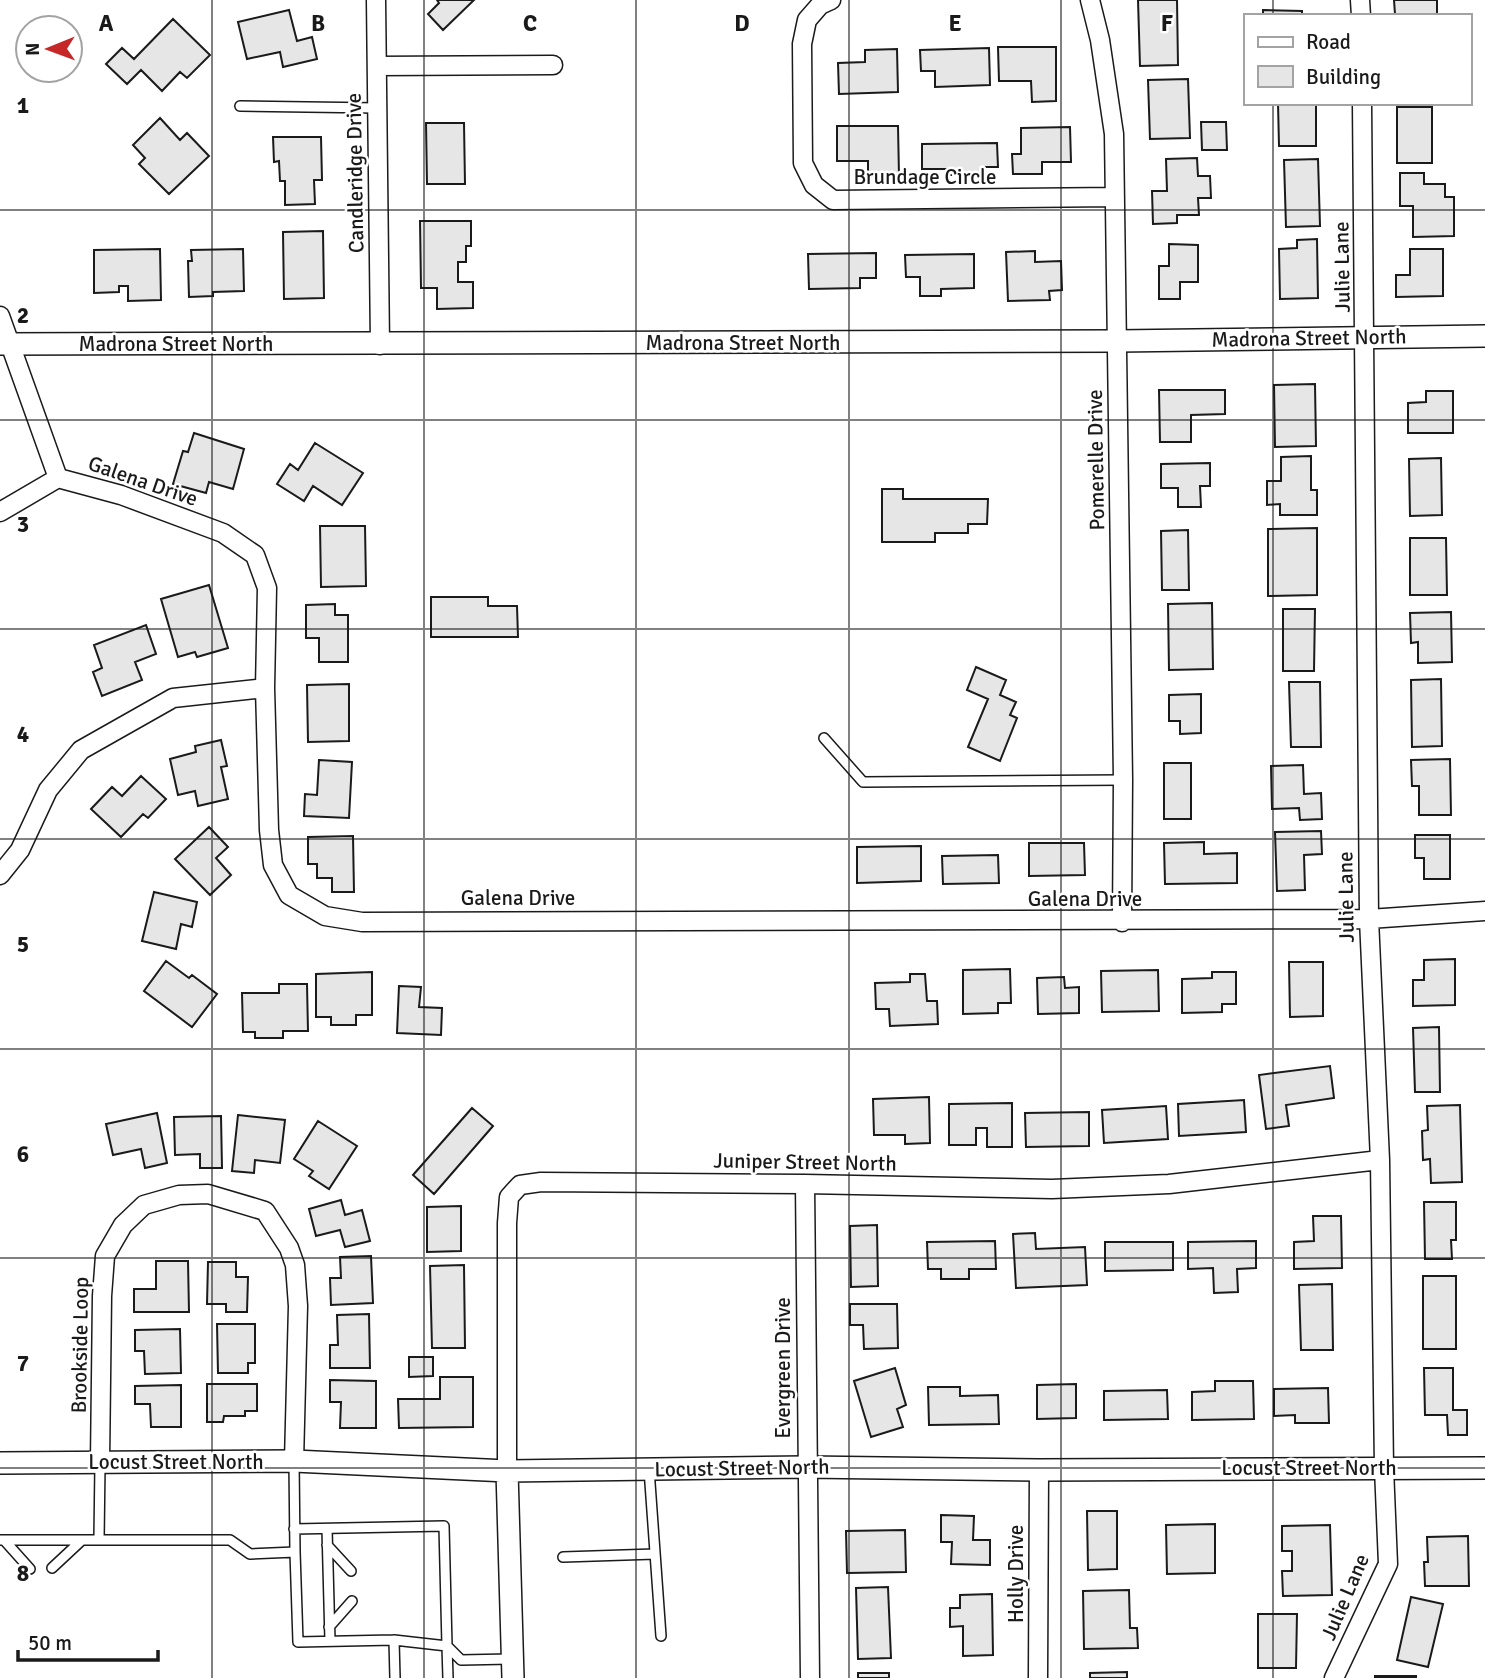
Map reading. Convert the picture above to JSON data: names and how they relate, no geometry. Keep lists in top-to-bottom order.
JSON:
{
  "streets": {
    "street": [
      "Candleridge Drive",
      "Brundage Circle",
      "Julie Lane",
      "Madrona Street North",
      "Pomerelle Drive",
      "Galena Drive",
      "Juniper Street North",
      "Brookside Loop",
      "Evergreen Drive",
      "Locust Street North",
      "Holly Drive"
    ]
  },
  "crossings": [
    ["Candleridge Drive", "Madrona Street North"],
    ["Brundage Circle", "Pomerelle Drive"],
    ["Julie Lane", "Madrona Street North"],
    ["Julie Lane", "Galena Drive"],
    ["Julie Lane", "Juniper Street North"],
    ["Julie Lane", "Locust Street North"],
    ["Madrona Street North", "Pomerelle Drive"],
    ["Madrona Street North", "Galena Drive"],
    ["Pomerelle Drive", "Galena Drive"],
    ["Juniper Street North", "Evergreen Drive"],
    ["Juniper Street North", "Locust Street North"],
    ["Brookside Loop", "Locust Street North"],
    ["Evergreen Drive", "Locust Street North"],
    ["Locust Street North", "Holly Drive"]
  ],
  "legend": ["Road", "Building"],
  "scale_bar": "50 m",
  "north": "left",
  "grid": {
    "columns": [
      "A",
      "B",
      "C",
      "D",
      "E",
      "F"
    ],
    "rows": [
      "1",
      "2",
      "3",
      "4",
      "5",
      "6",
      "7",
      "8"
    ]
  }
}
